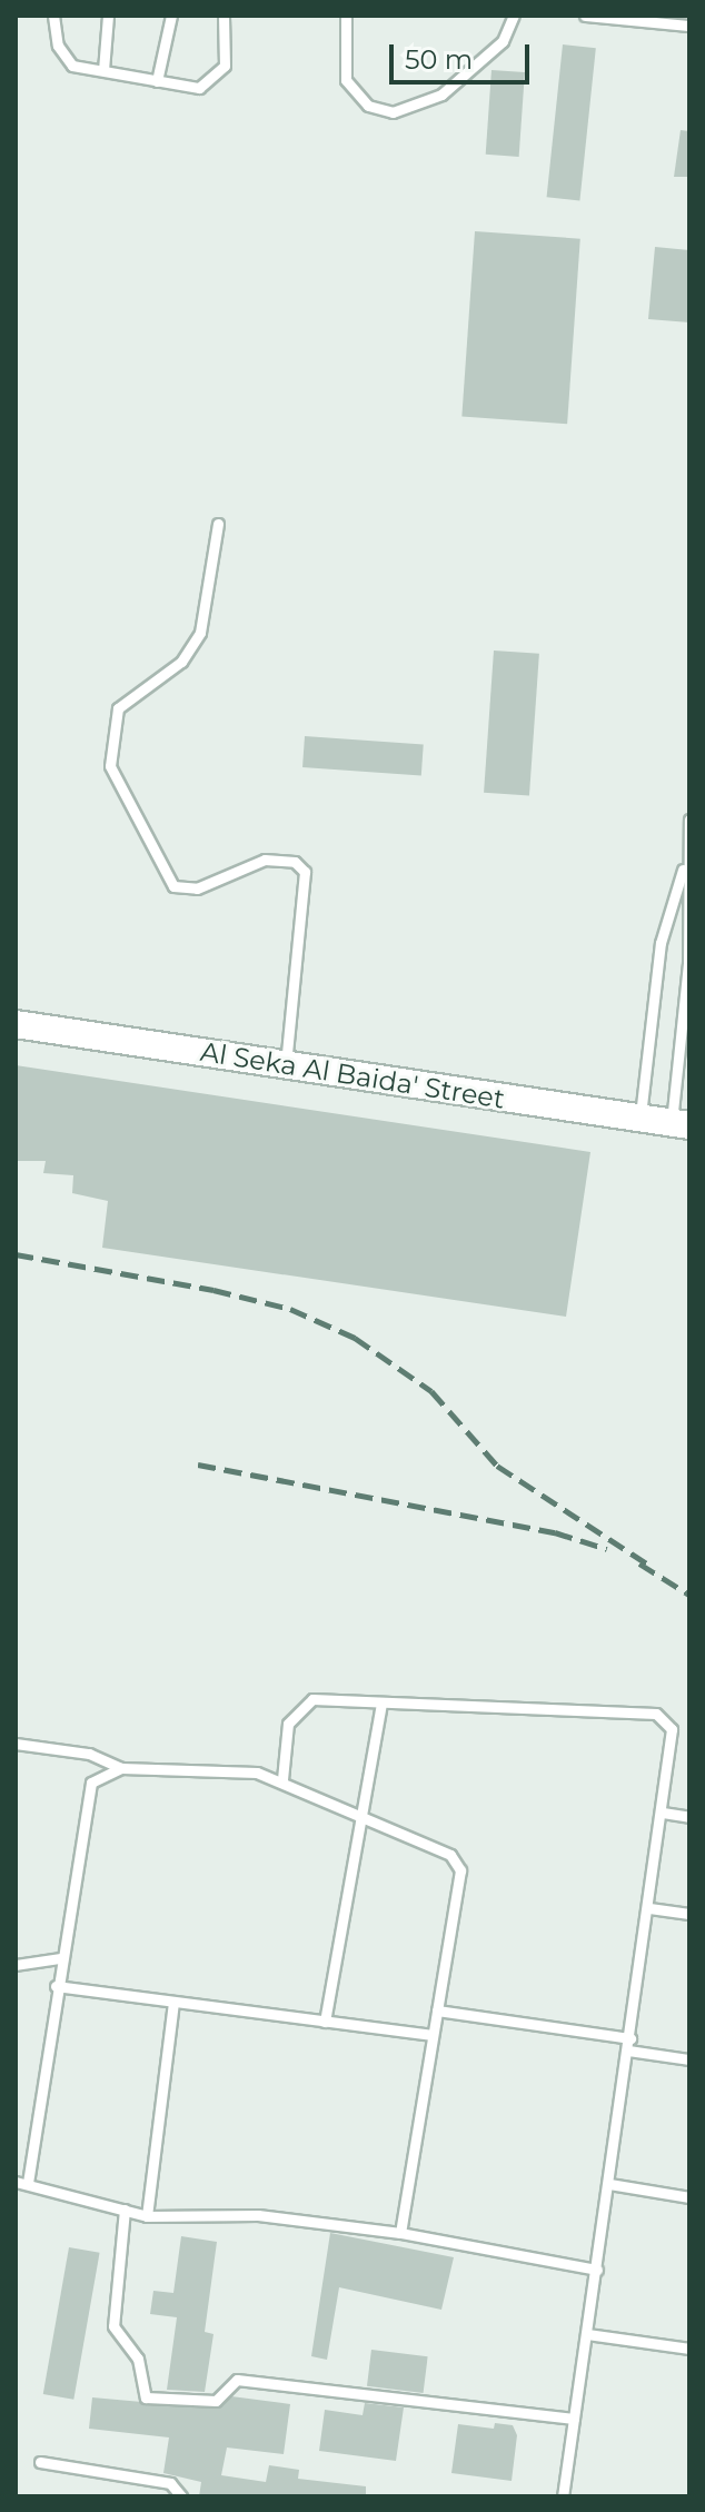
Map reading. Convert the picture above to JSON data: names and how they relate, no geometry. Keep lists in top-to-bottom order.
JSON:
{
  "streets": {
    "street": ["Al Seka Al Baida' Street"]
  },
  "scale_bar": "50 m"
}
